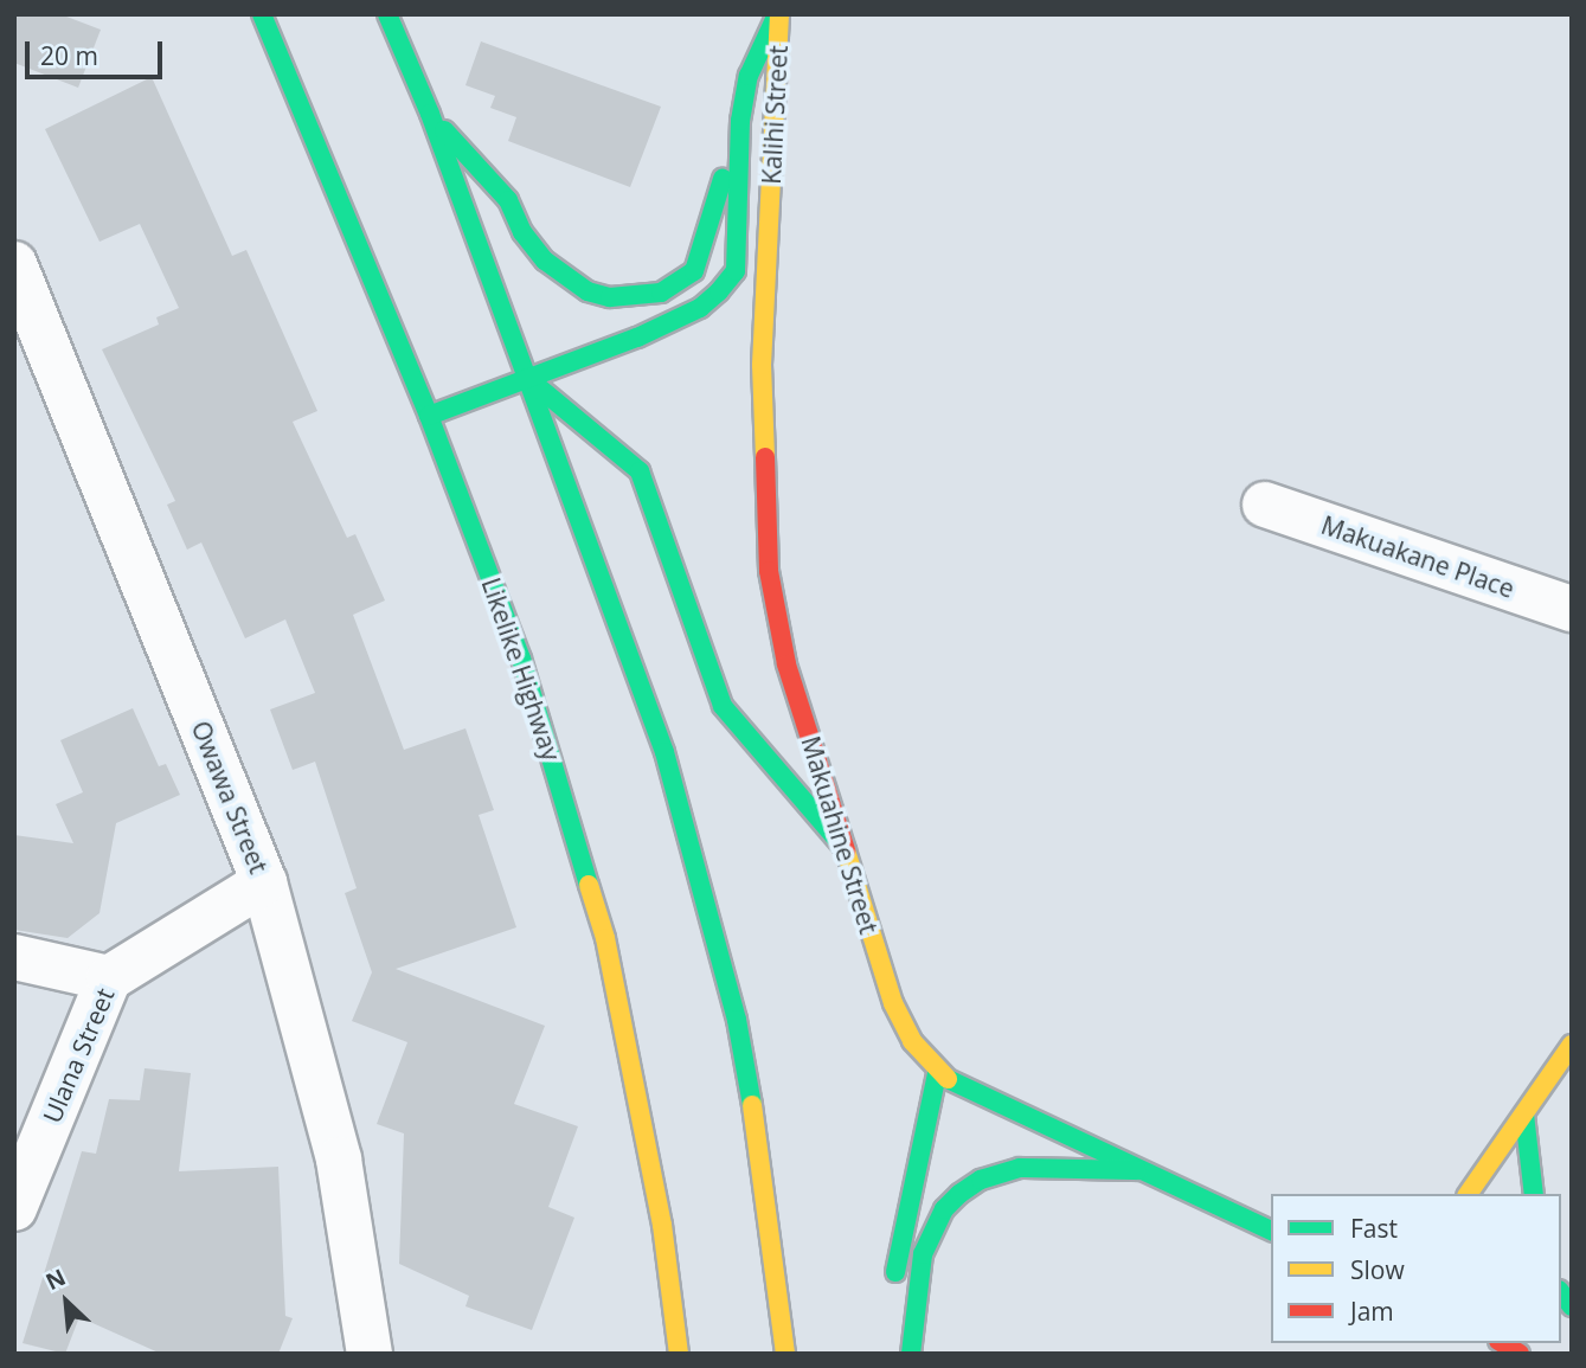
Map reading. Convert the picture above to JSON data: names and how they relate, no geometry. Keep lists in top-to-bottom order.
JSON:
{
  "streets": {
    "main road": ["Kalihi Street", "Likelike Highway", "Makuahine Street"],
    "street": ["Makuakane Place", "Owawa Street", "Ulana Street"]
  },
  "crossings": [
    ["Kalihi Street", "Makuahine Street"],
    ["Owawa Street", "Ulana Street"]
  ],
  "legend": ["Fast", "Slow", "Jam"],
  "scale_bar": "20 m",
  "north": "top left"
}
